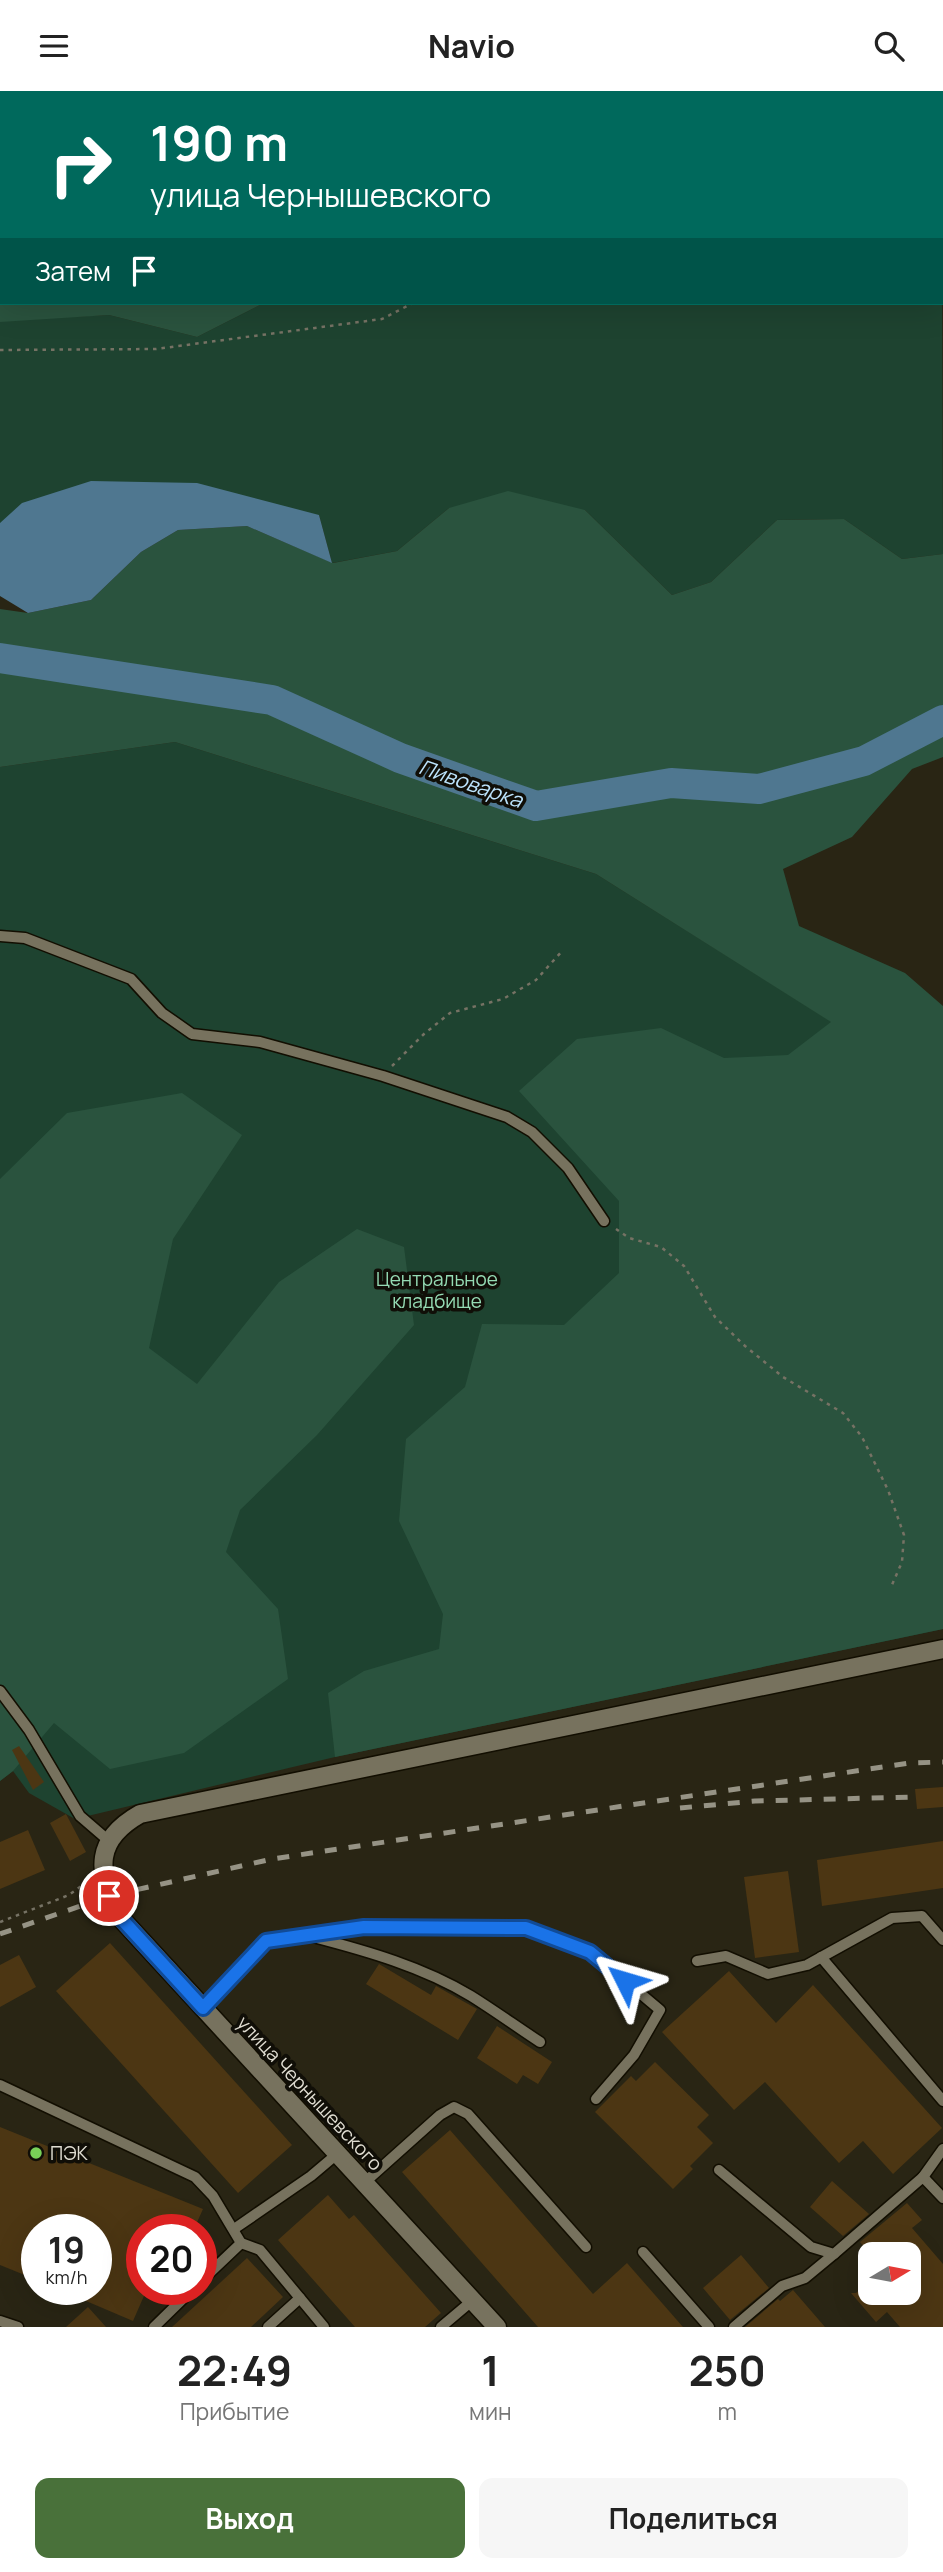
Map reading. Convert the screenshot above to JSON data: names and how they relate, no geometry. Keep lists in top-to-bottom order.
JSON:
{
  "streets": {
    "street": ["улица Чернышевского"]
  },
  "water": ["Пивоварка"],
  "parks": ["Центральное кладбище"],
  "places": ["ПЭК"],
  "north": "right",
  "page": {
    "header": "Navio",
    "turn": ["190 m", "улица Чернышевского"],
    "then": "Затем",
    "speed": "19 km/h",
    "limit": "20",
    "eta": [
      "22:49",
      "Прибытие",
      "1",
      "мин",
      "250",
      "m"
    ],
    "buttons": ["Выход", "Поделиться"]
  }
}
